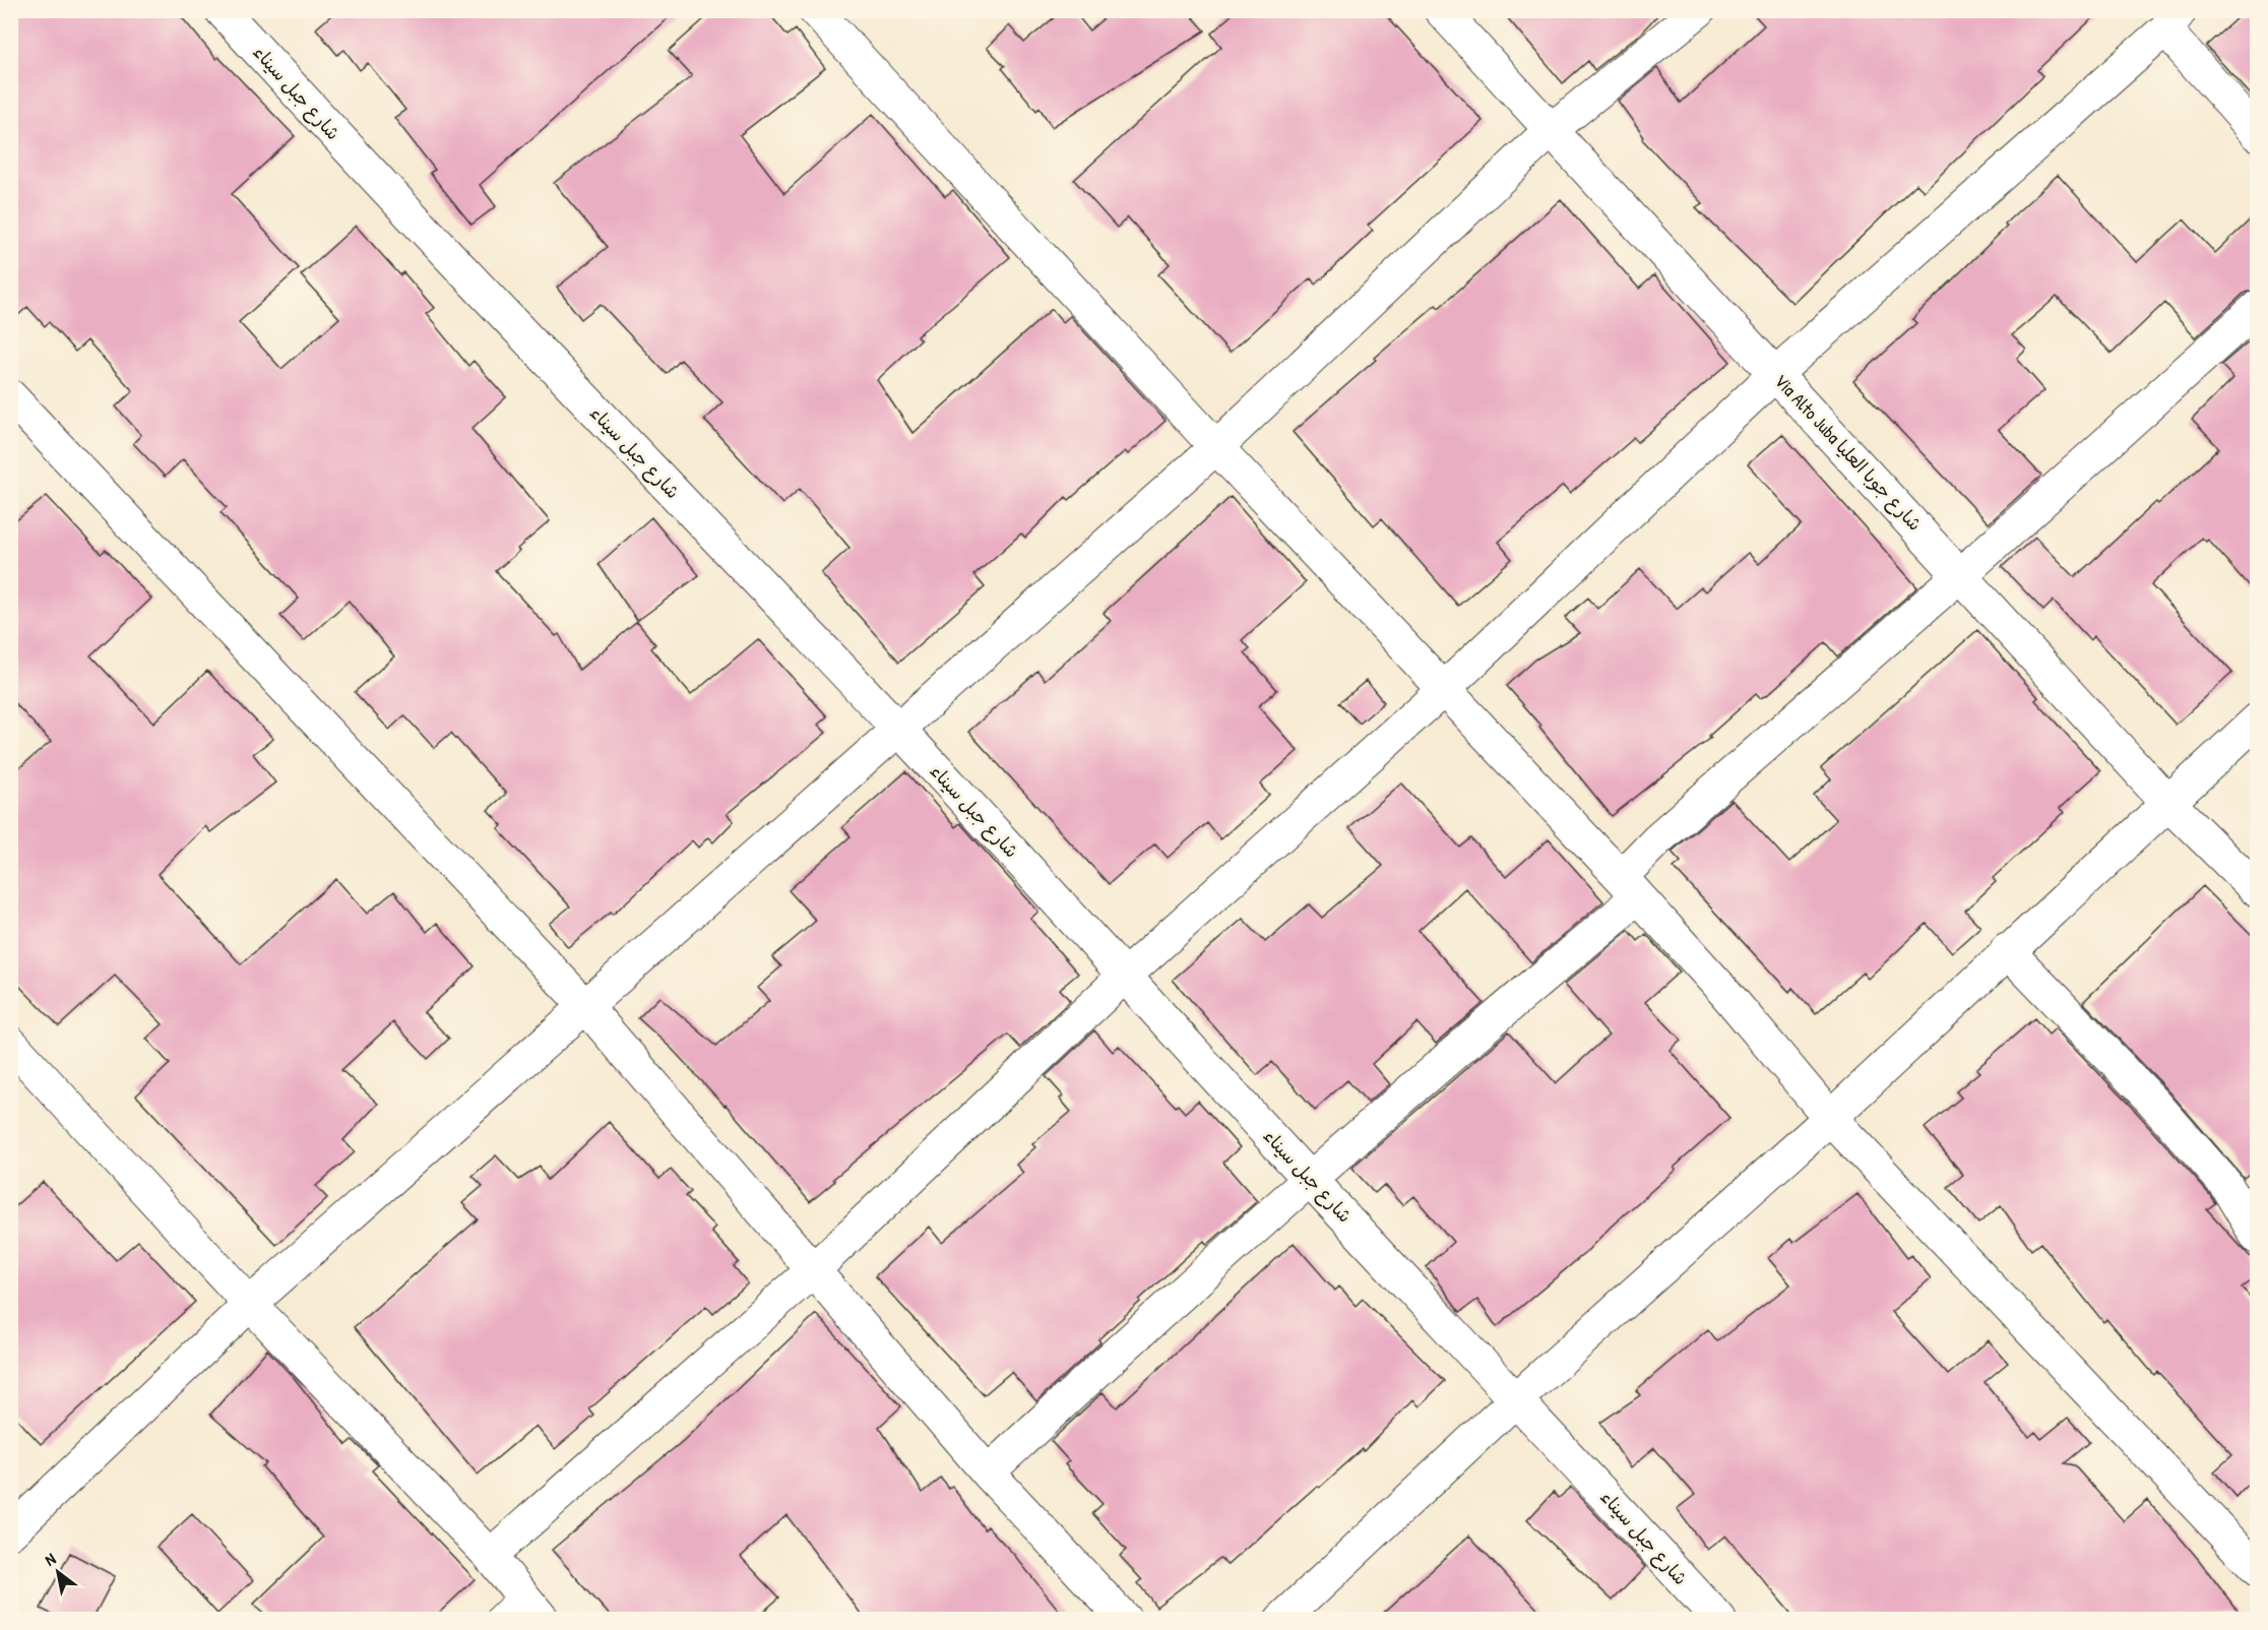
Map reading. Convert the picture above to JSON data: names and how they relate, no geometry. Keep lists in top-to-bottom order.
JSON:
{
  "streets": {
    "street": ["شارع جبل سيناء", "Via Alto Juba شارع جوبا العليا"]
  },
  "north": "top left"
}
